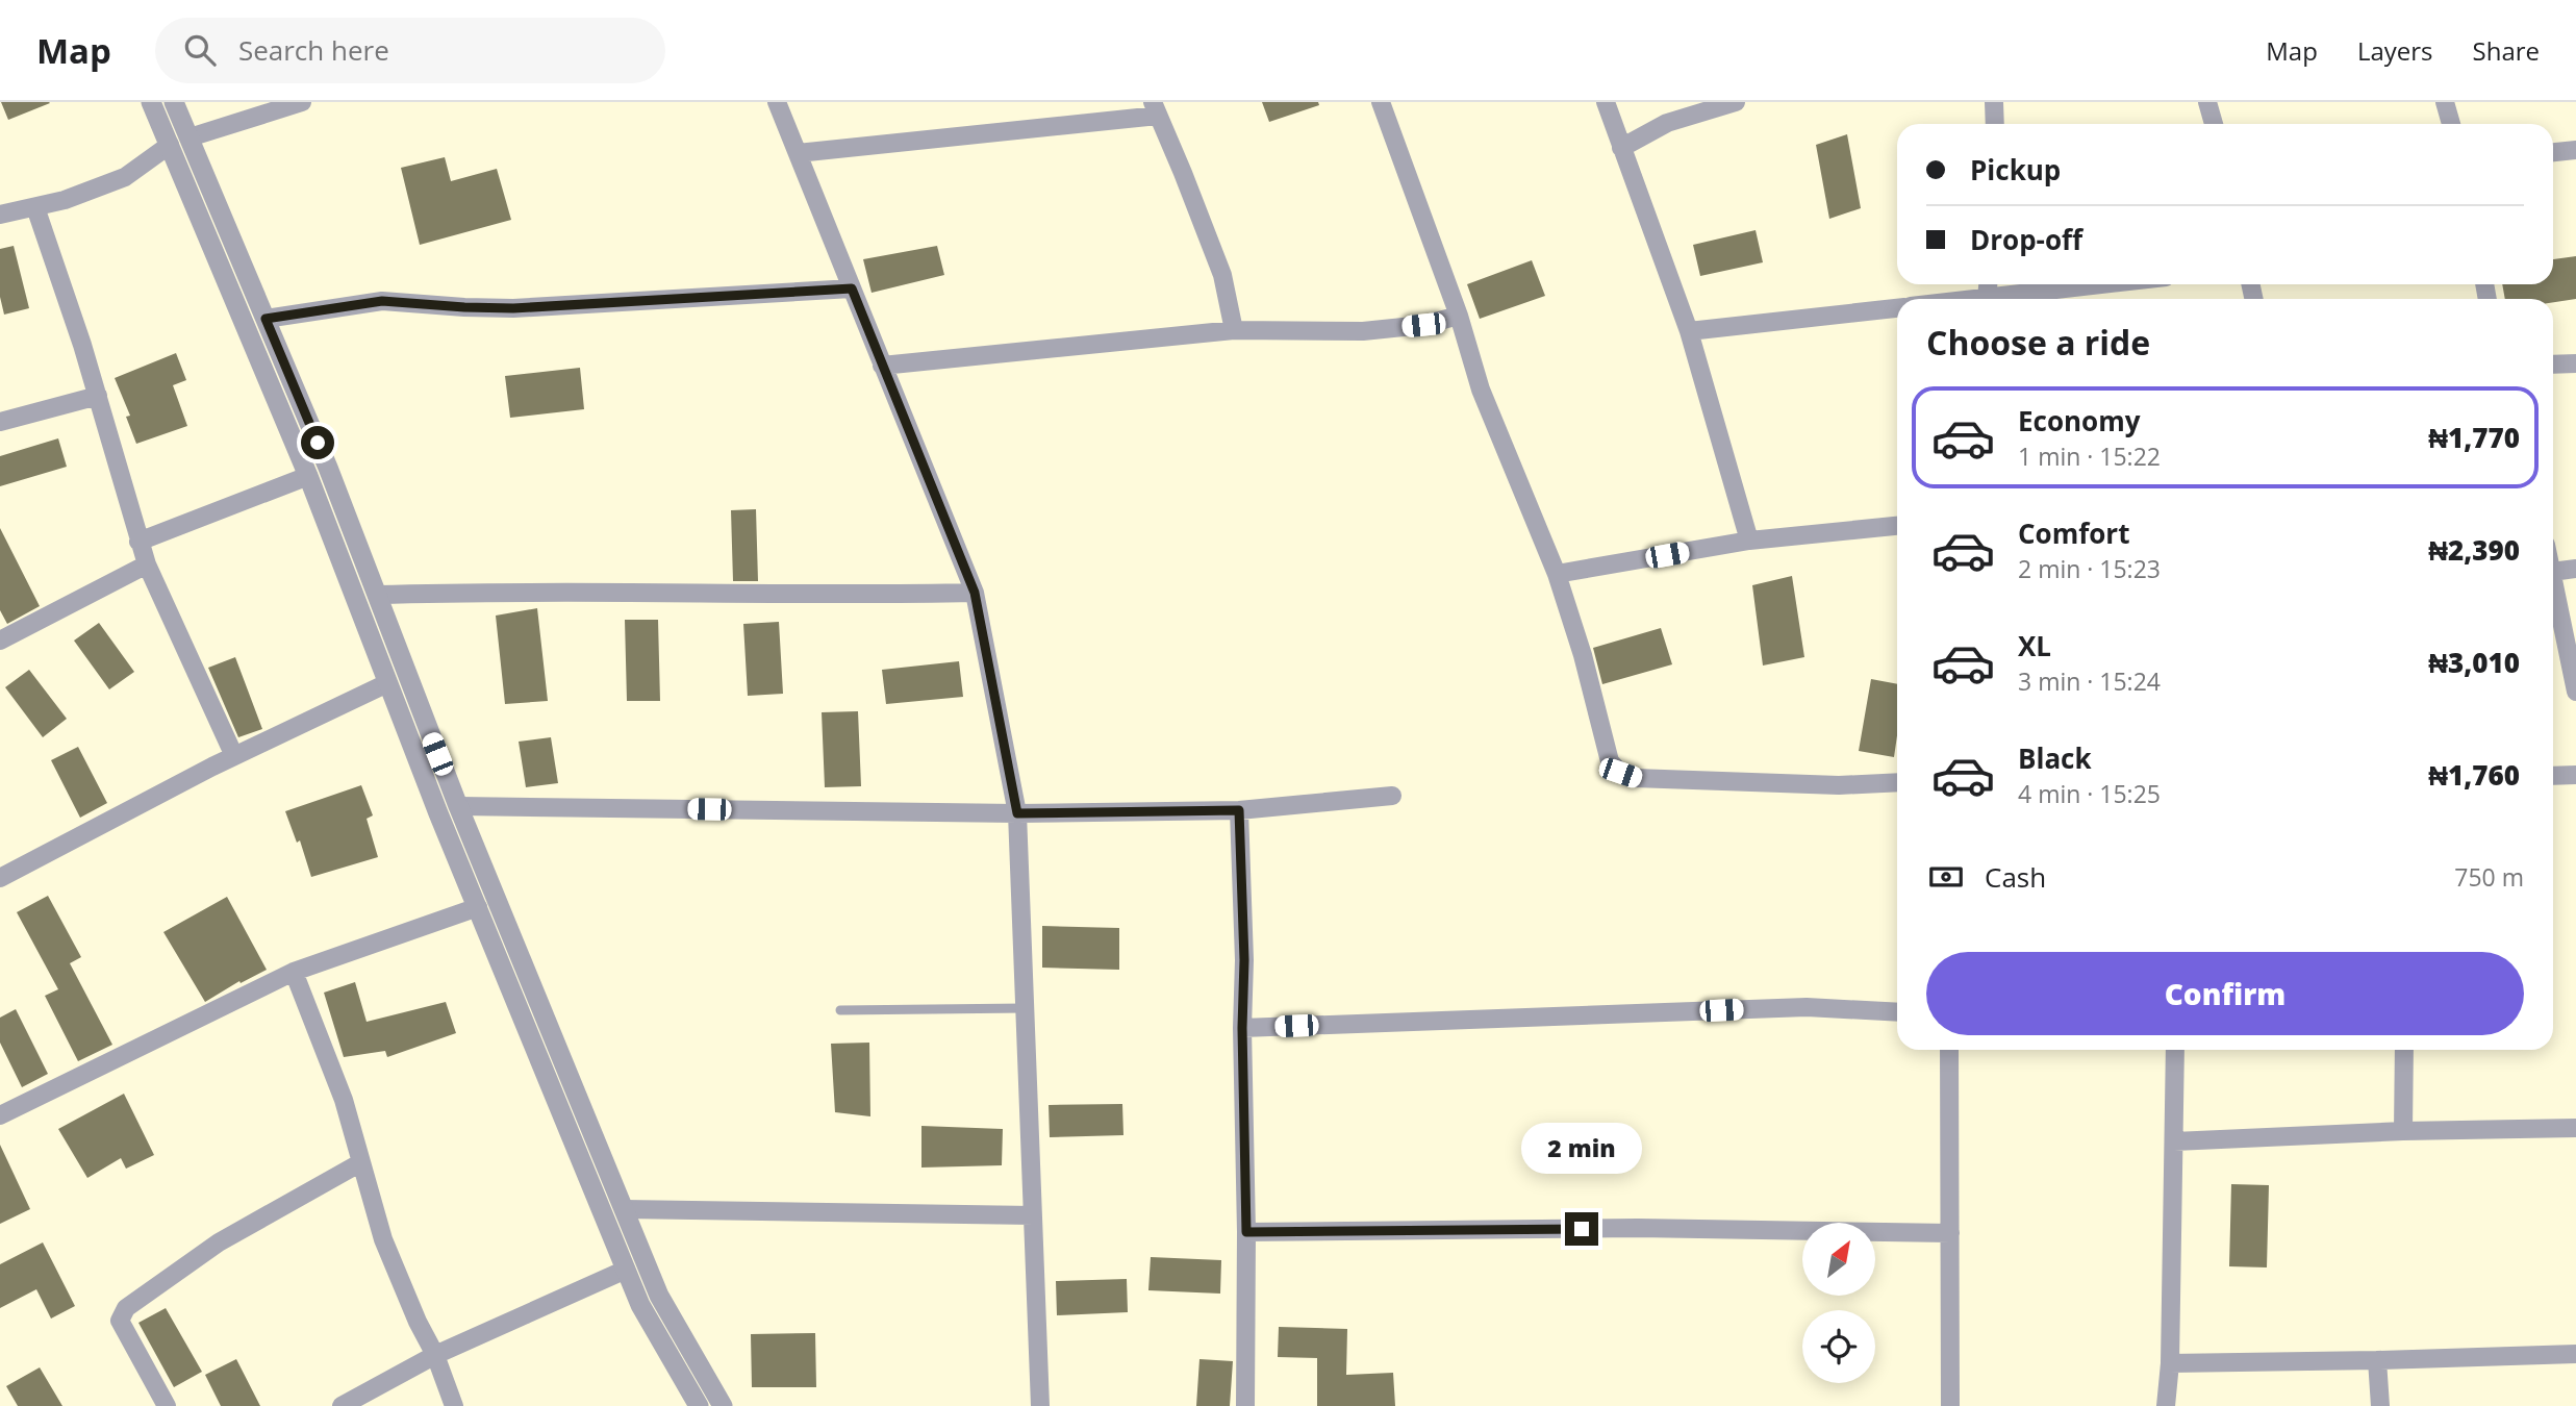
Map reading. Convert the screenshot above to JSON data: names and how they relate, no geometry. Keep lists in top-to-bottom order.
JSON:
{
  "north": "top right",
  "page": {
    "header": "Map",
    "search": "Search here",
    "nav": ["Map", "Layers", "Share"],
    "banner": ["Pickup", "Drop-off"],
    "heading": "Choose a ride",
    "list": [
      {
        "name": "Economy",
        "note": "1 min · 15:22",
        "value": "₦1,770"
      },
      {
        "name": "Comfort",
        "note": "2 min · 15:23",
        "value": "₦2,390"
      },
      {
        "name": "XL",
        "note": "3 min · 15:24",
        "value": "₦3,010"
      },
      {
        "name": "Black",
        "note": "4 min · 15:25",
        "value": "₦1,760"
      }
    ],
    "pay": ["Cash", "750 m"],
    "buttons": "Confirm",
    "bubble": "2 min"
  }
}
